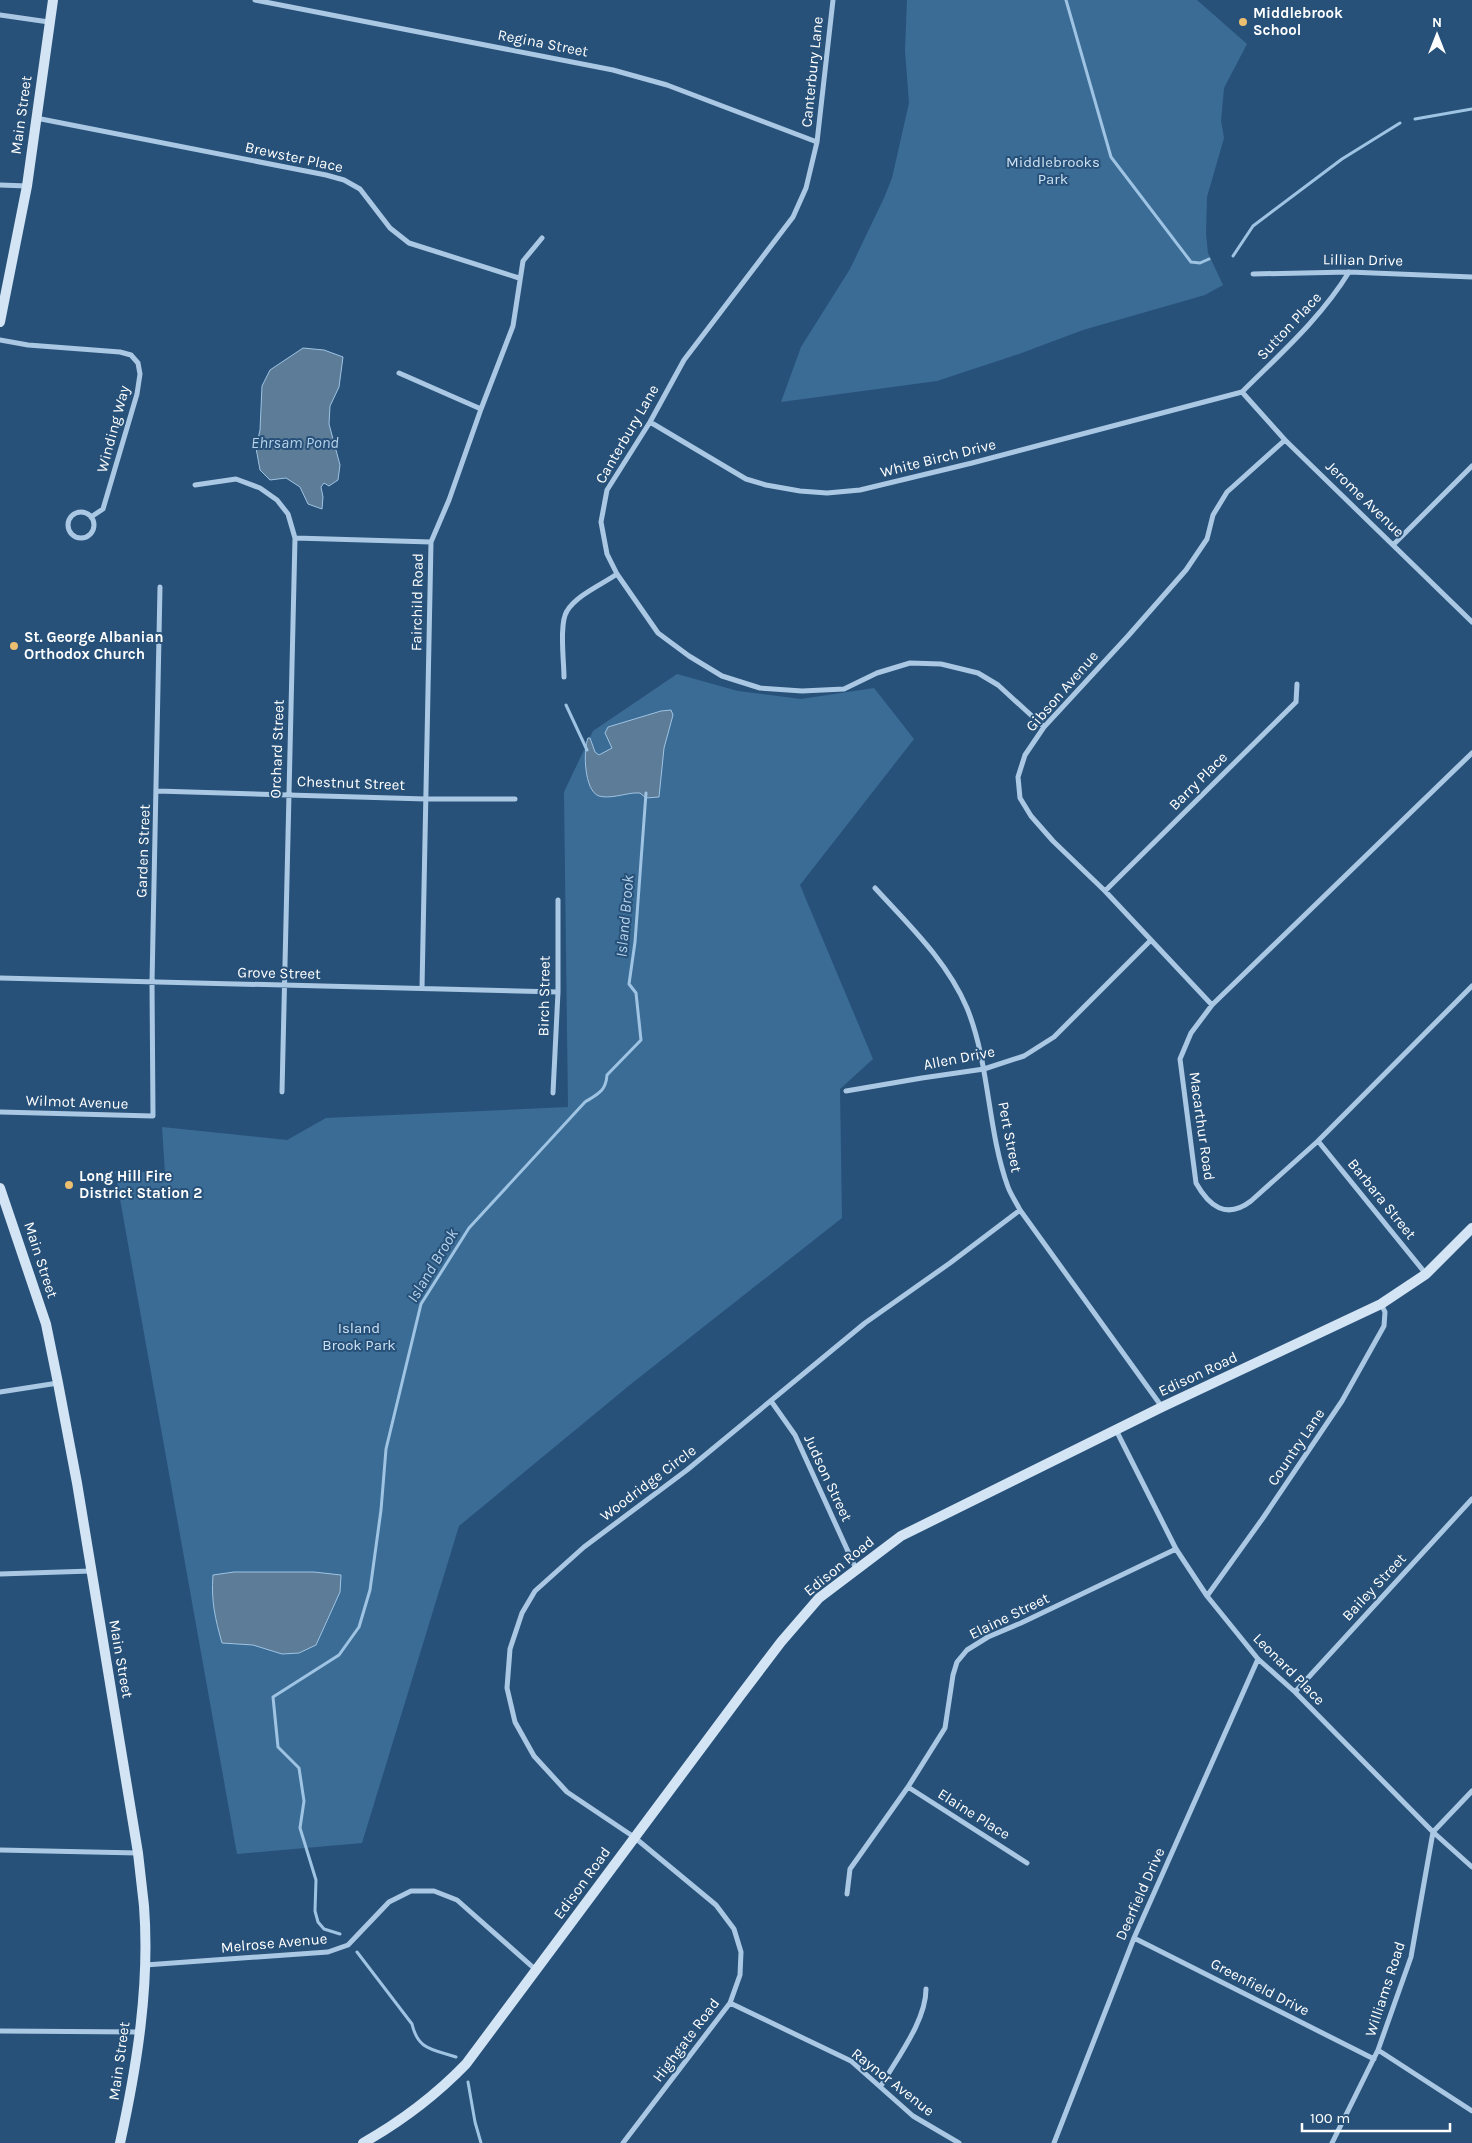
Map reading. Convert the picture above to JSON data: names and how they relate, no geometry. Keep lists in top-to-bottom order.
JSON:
{
  "streets": {
    "street": [
      "Regina Street",
      "Canterbury Lane",
      "Main Street",
      "Brewster Place",
      "Lillian Drive",
      "Sutton Place",
      "Winding Way",
      "White Birch Drive",
      "Jerome Avenue",
      "Fairchild Road",
      "Gibson Avenue",
      "Orchard Street",
      "Barry Place",
      "Chestnut Street",
      "Garden Street",
      "Grove Street",
      "Birch Street",
      "Allen Drive",
      "Wilmot Avenue",
      "Macarthur Road",
      "Pert Street",
      "Barbara Street",
      "Edison Road",
      "Country Lane",
      "Judson Street",
      "Woodridge Circle",
      "Bailey Street",
      "Elaine Street",
      "Leonard Place",
      "Elaine Place",
      "Deerfield Drive",
      "Melrose Avenue",
      "Greenfield Drive",
      "Williams Road",
      "Highgate Road",
      "Raynor Avenue"
    ]
  },
  "crossings": [
    ["Regina Street", "Canterbury Lane"],
    ["Canterbury Lane", "White Birch Drive"],
    ["Canterbury Lane", "Gibson Avenue"],
    ["Main Street", "Brewster Place"],
    ["Main Street", "Melrose Avenue"],
    ["Brewster Place", "Fairchild Road"],
    ["Lillian Drive", "Sutton Place"],
    ["Sutton Place", "White Birch Drive"],
    ["Sutton Place", "Jerome Avenue"],
    ["White Birch Drive", "Jerome Avenue"],
    ["Jerome Avenue", "Gibson Avenue"],
    ["Fairchild Road", "Chestnut Street"],
    ["Fairchild Road", "Grove Street"],
    ["Gibson Avenue", "Barry Place"],
    ["Gibson Avenue", "Allen Drive"],
    ["Gibson Avenue", "Macarthur Road"],
    ["Orchard Street", "Chestnut Street"],
    ["Orchard Street", "Grove Street"],
    ["Chestnut Street", "Garden Street"],
    ["Garden Street", "Grove Street"],
    ["Garden Street", "Wilmot Avenue"],
    ["Grove Street", "Birch Street"],
    ["Allen Drive", "Pert Street"],
    ["Macarthur Road", "Barbara Street"],
    ["Pert Street", "Edison Road"],
    ["Pert Street", "Woodridge Circle"],
    ["Barbara Street", "Edison Road"],
    ["Edison Road", "Country Lane"],
    ["Edison Road", "Judson Street"],
    ["Edison Road", "Woodridge Circle"],
    ["Edison Road", "Leonard Place"],
    ["Edison Road", "Melrose Avenue"],
    ["Edison Road", "Highgate Road"],
    ["Country Lane", "Leonard Place"],
    ["Judson Street", "Woodridge Circle"],
    ["Woodridge Circle", "Highgate Road"],
    ["Bailey Street", "Leonard Place"],
    ["Elaine Street", "Leonard Place"],
    ["Elaine Street", "Elaine Place"],
    ["Leonard Place", "Deerfield Drive"],
    ["Leonard Place", "Williams Road"],
    ["Deerfield Drive", "Greenfield Drive"],
    ["Greenfield Drive", "Williams Road"],
    ["Highgate Road", "Raynor Avenue"]
  ],
  "water": ["Ehrsam Pond", "Island Brook"],
  "parks": ["Middlebrooks Park", "Island Brook Park"],
  "places": ["Middlebrook School", "St. George Albanian Orthodox Church", "Long Hill Fire District Station 2"],
  "scale_bar": "100 m",
  "north": "top"
}
